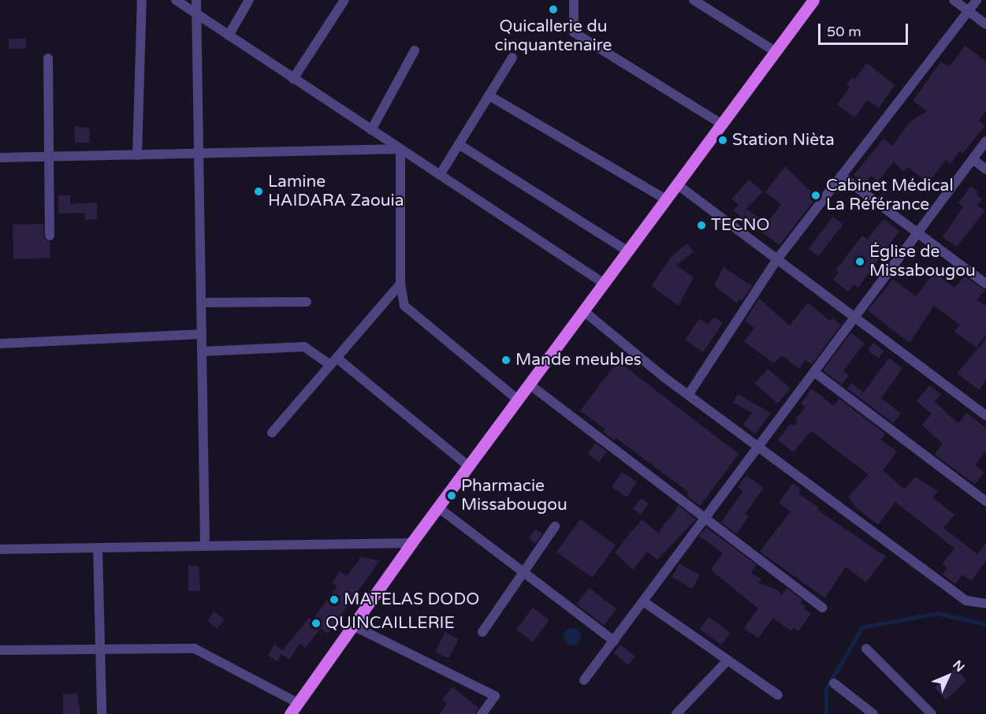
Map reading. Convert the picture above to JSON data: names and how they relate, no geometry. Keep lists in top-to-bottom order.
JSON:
{
  "places": [
    "Quicallerie du cinquantenaire",
    "Station Nièta",
    "Lamine HAIDARA Zaouia",
    "Cabinet Médical La Référance",
    "TECNO",
    "Église de Missabougou",
    "Mande meubles",
    "Pharmacie Missabougou",
    "MATELAS DODO",
    "QUINCAILLERIE"
  ],
  "scale_bar": "50 m",
  "north": "top right"
}
